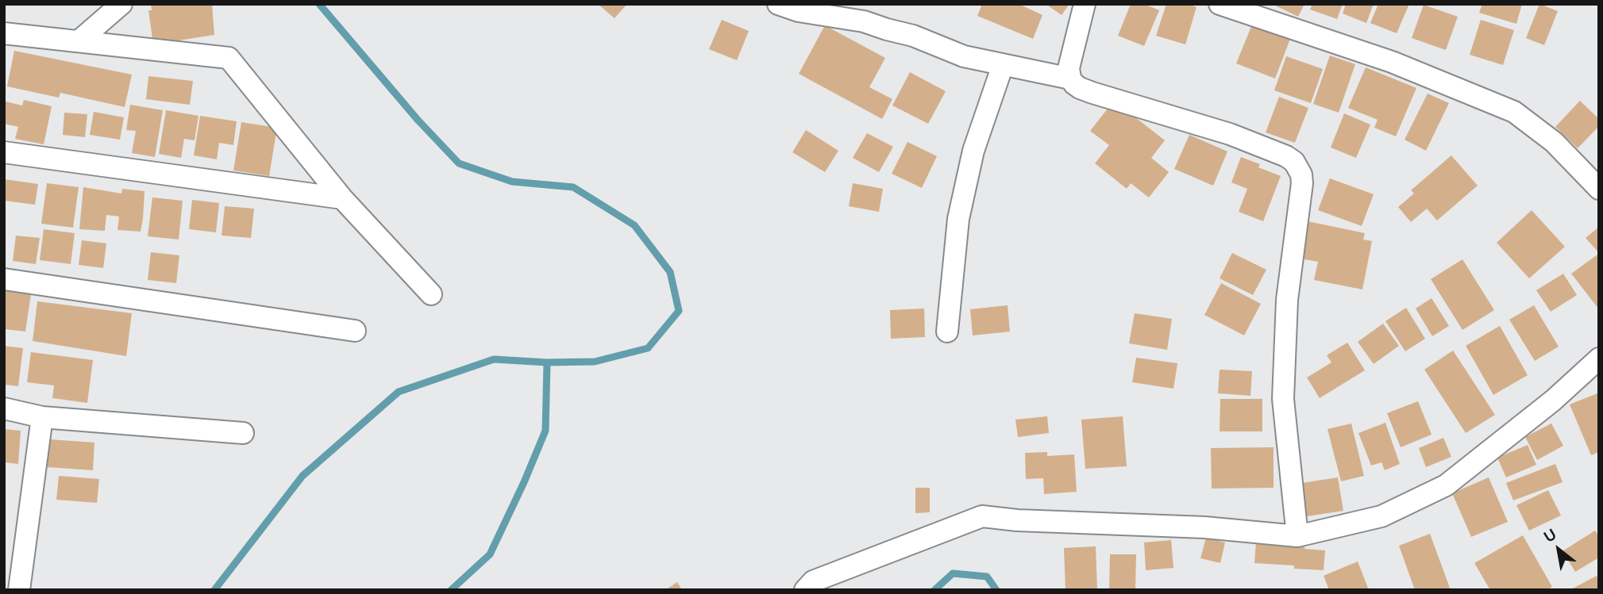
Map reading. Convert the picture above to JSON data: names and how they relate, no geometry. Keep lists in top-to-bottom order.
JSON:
{
  "north": "top left"
}
